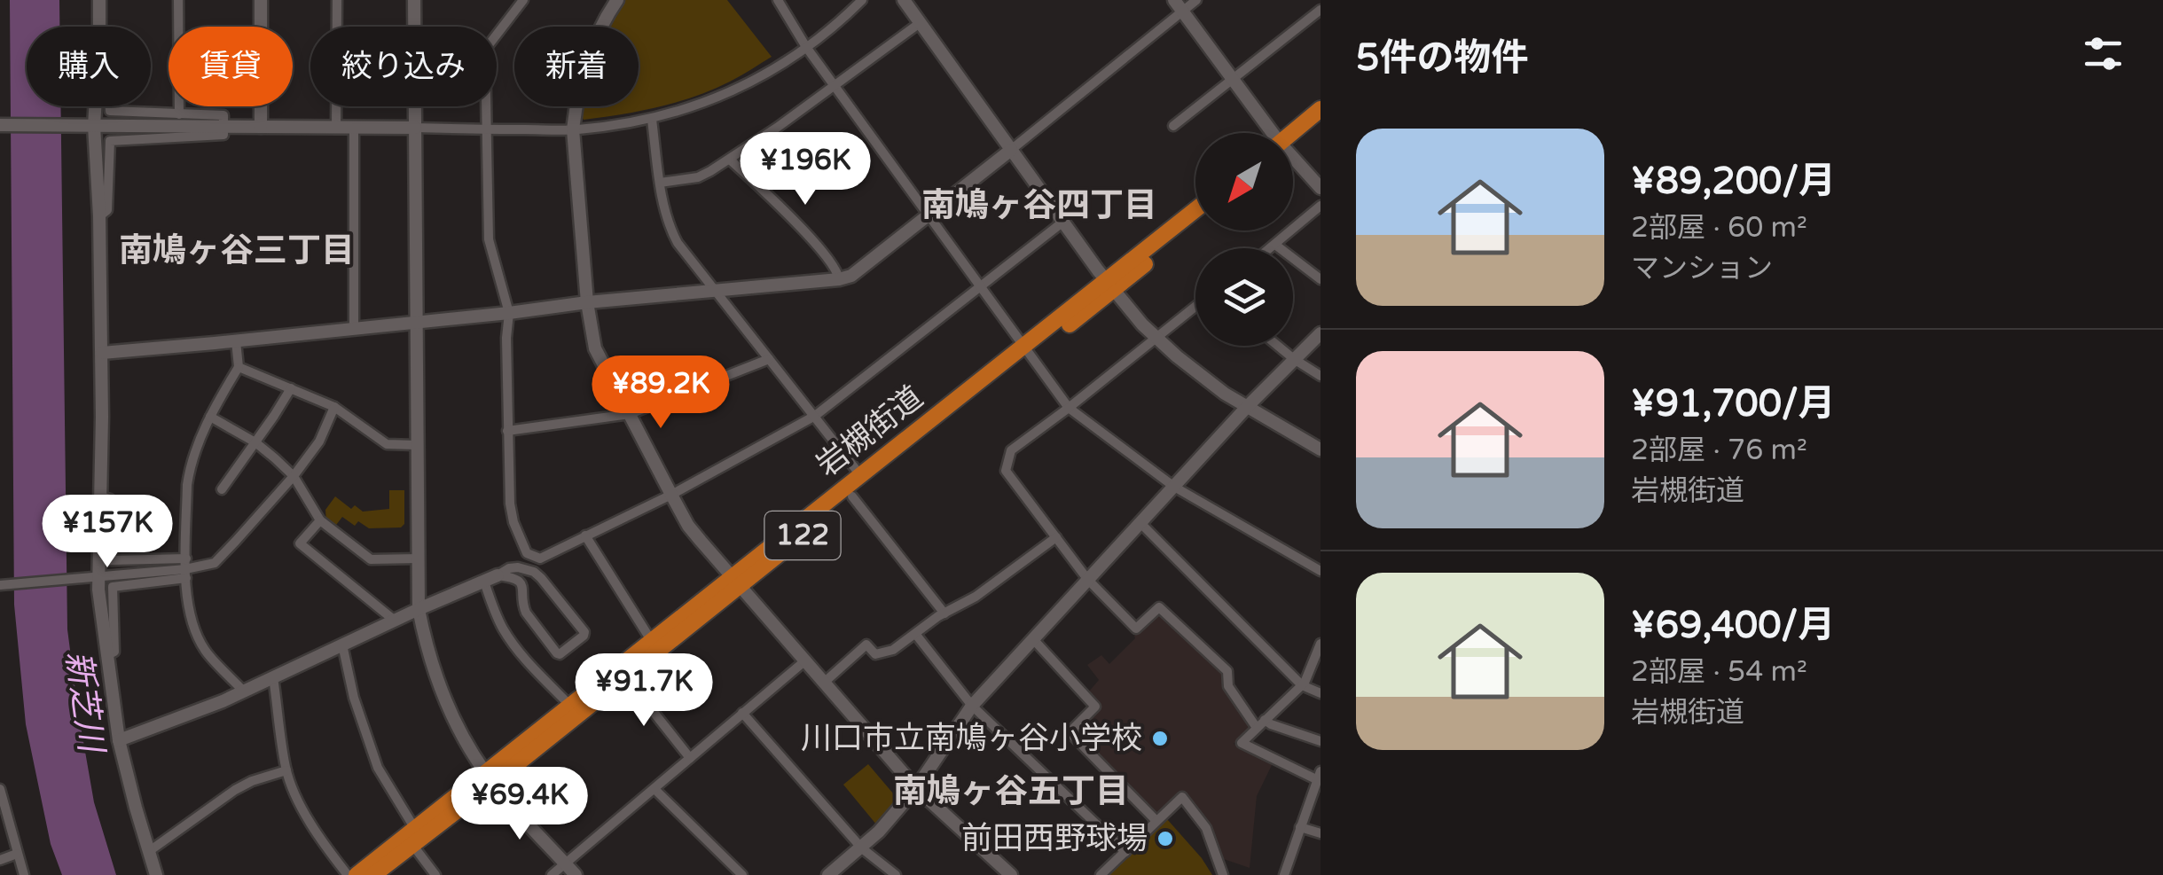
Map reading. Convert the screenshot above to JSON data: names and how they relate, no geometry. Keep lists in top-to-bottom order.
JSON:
{
  "streets": {
    "highway": ["岩槻街道", "122"]
  },
  "districts": ["南鳩ヶ谷四丁目", "南鳩ヶ谷三丁目", "南鳩ヶ谷五丁目"],
  "water": ["新芝川"],
  "places": ["川口市立南鳩ヶ谷小学校", "前田西野球場"],
  "north": "bottom left",
  "page": {
    "heading": "5件の物件",
    "chip": [
      "購入",
      "賃貸",
      "絞り込み",
      "新着"
    ],
    "list": [
      {
        "name": "¥89,200/月",
        "note": "2部屋 · 60 m² · マンション"
      },
      {
        "name": "¥91,700/月",
        "note": "2部屋 · 76 m² · 岩槻街道"
      },
      {
        "name": "¥69,400/月",
        "note": "2部屋 · 54 m² · 岩槻街道"
      }
    ],
    "price": [
      "¥196K",
      "¥89.2K",
      "¥157K",
      "¥91.7K",
      "¥69.4K"
    ]
  }
}
